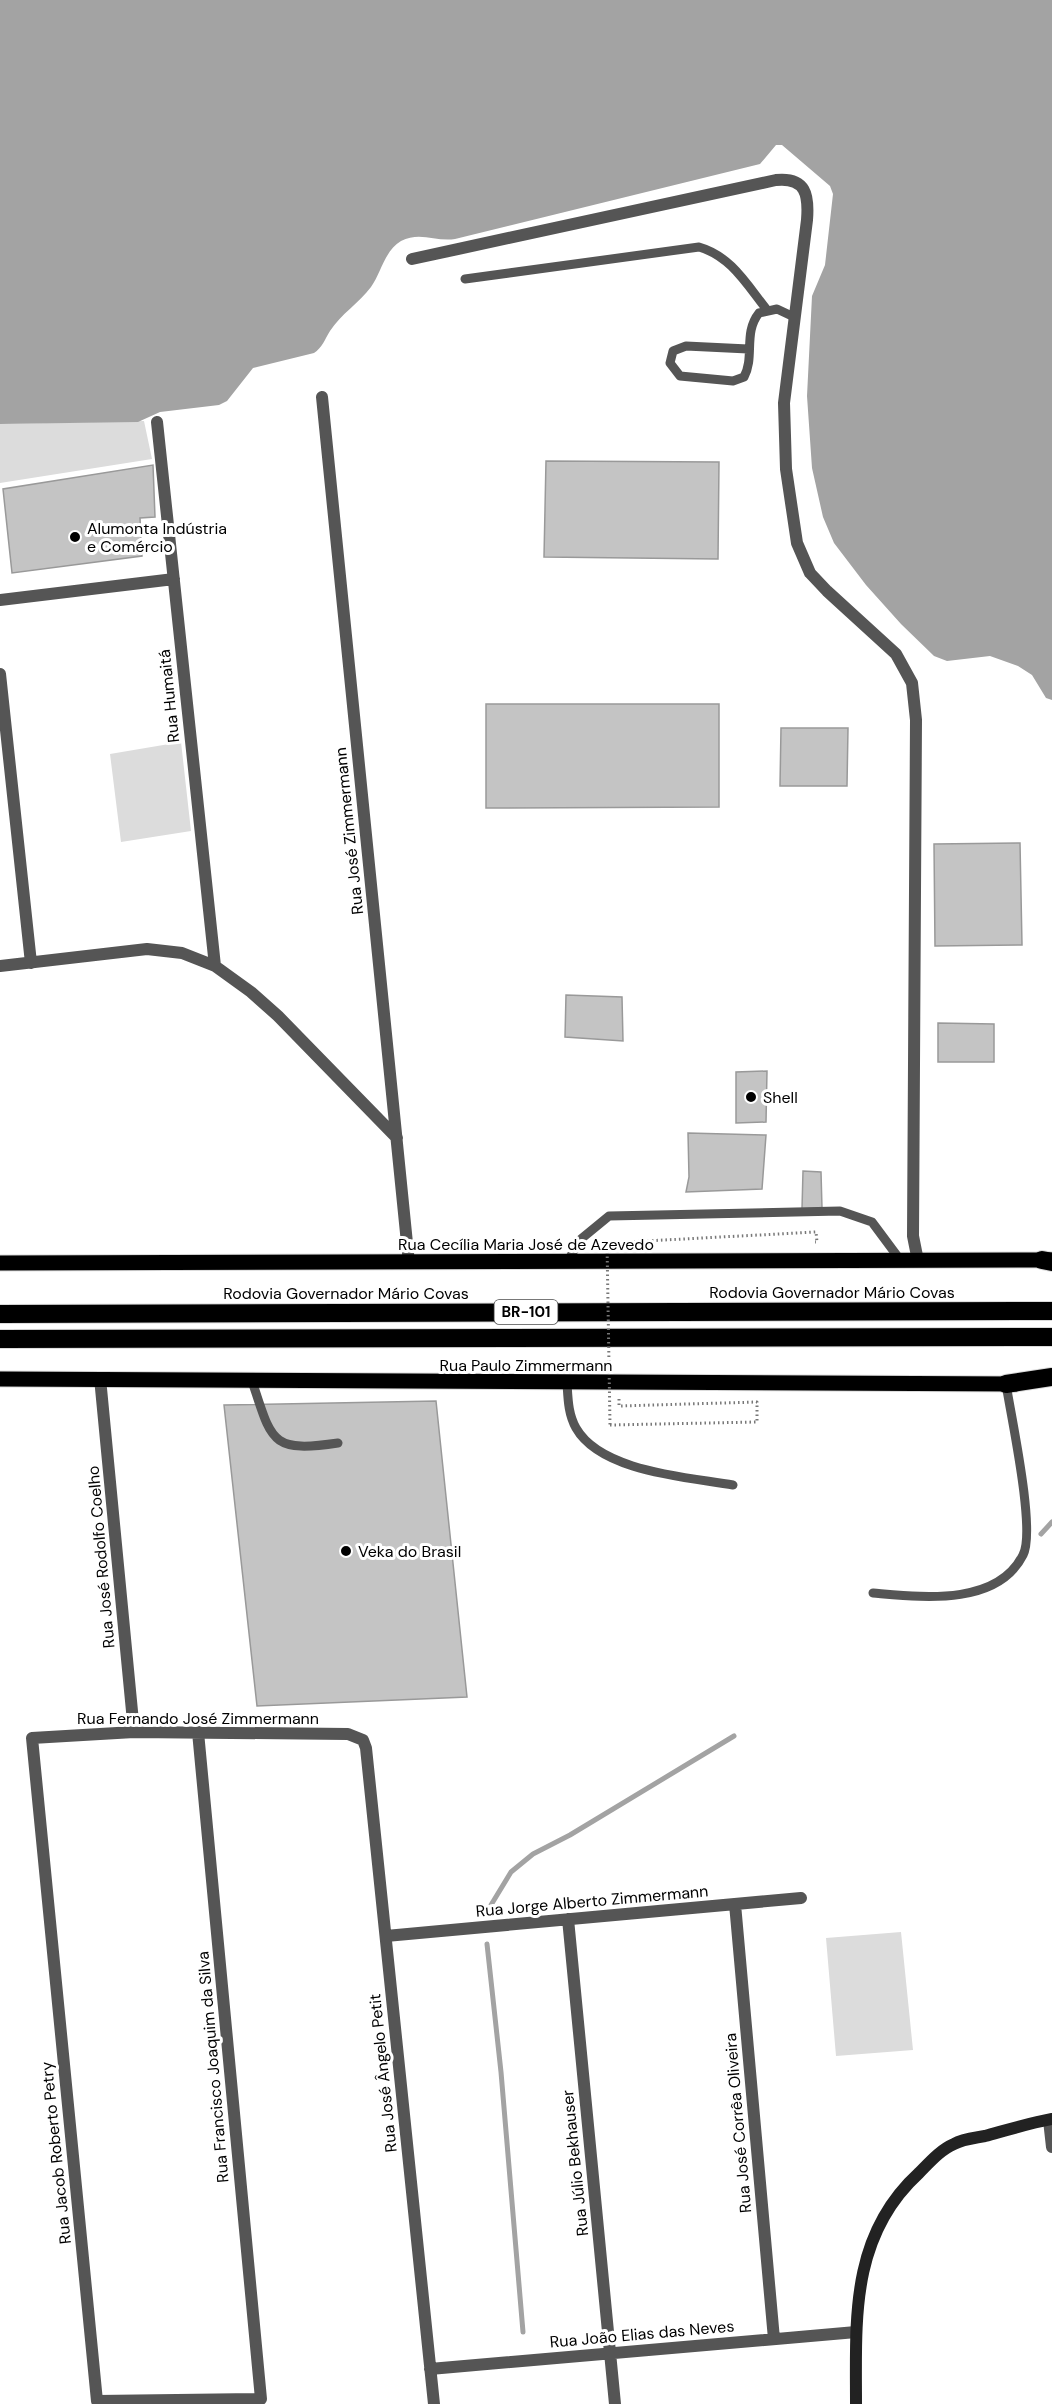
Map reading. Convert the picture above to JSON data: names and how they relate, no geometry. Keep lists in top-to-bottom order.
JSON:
{
  "streets": {
    "highway": ["Rodovia Governador Mário Covas", "BR-101"],
    "main road": ["Rua Cecília Maria José de Azevedo", "Rua Paulo Zimmermann"],
    "street": [
      "Rua Humaitá",
      "Rua José Zimmermann",
      "Rua José Rodolfo Coelho",
      "Rua Fernando José Zimmermann",
      "Rua Jorge Alberto Zimmermann",
      "Rua Francisco Joaquim da Silva",
      "Rua José Ângelo Petit",
      "Rua José Corrêa Oliveira",
      "Rua Jacob Roberto Petry",
      "Rua Júlio Bekhauser",
      "Rua João Elias das Neves"
    ]
  },
  "crossings": [
    ["Rua José Zimmermann", "Rua Cecília Maria José de Azevedo"],
    ["Rua Paulo Zimmermann", "Rua José Rodolfo Coelho"],
    ["Rua José Rodolfo Coelho", "Rua Fernando José Zimmermann"],
    ["Rua Fernando José Zimmermann", "Rua Francisco Joaquim da Silva"],
    ["Rua Fernando José Zimmermann", "Rua José Ângelo Petit"],
    ["Rua Fernando José Zimmermann", "Rua Jacob Roberto Petry"],
    ["Rua Jorge Alberto Zimmermann", "Rua José Ângelo Petit"],
    ["Rua Jorge Alberto Zimmermann", "Rua José Corrêa Oliveira"],
    ["Rua Jorge Alberto Zimmermann", "Rua Júlio Bekhauser"],
    ["Rua Francisco Joaquim da Silva", "Rua Jacob Roberto Petry"],
    ["Rua José Ângelo Petit", "Rua João Elias das Neves"],
    ["Rua José Corrêa Oliveira", "Rua João Elias das Neves"],
    ["Rua Júlio Bekhauser", "Rua João Elias das Neves"]
  ],
  "places": ["Alumonta Indústria e Comércio", "Shell", "Veka do Brasil"]
}
